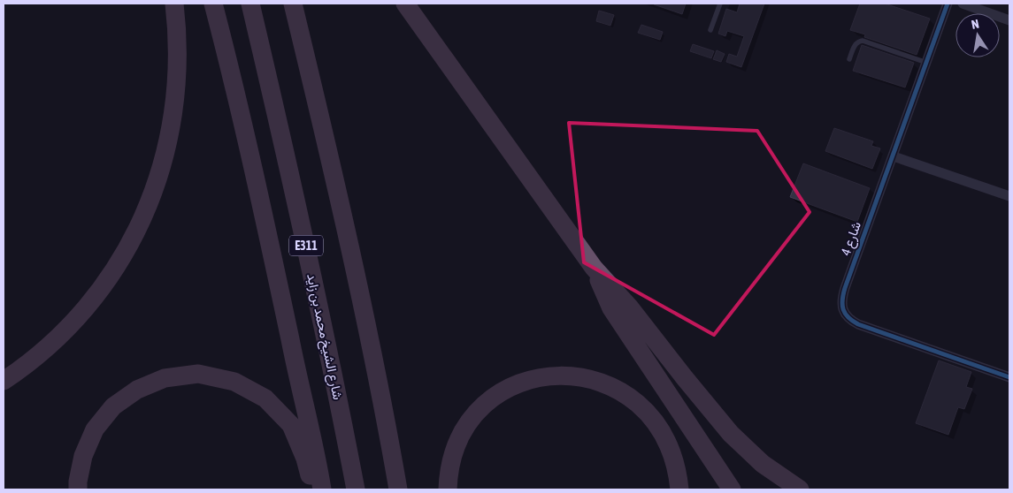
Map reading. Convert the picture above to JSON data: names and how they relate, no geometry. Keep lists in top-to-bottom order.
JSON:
{
  "streets": {
    "highway": ["E311", "شارع الشيخ محمد بن زايد"],
    "street": ["شارع 4"]
  },
  "north": "top"
}
